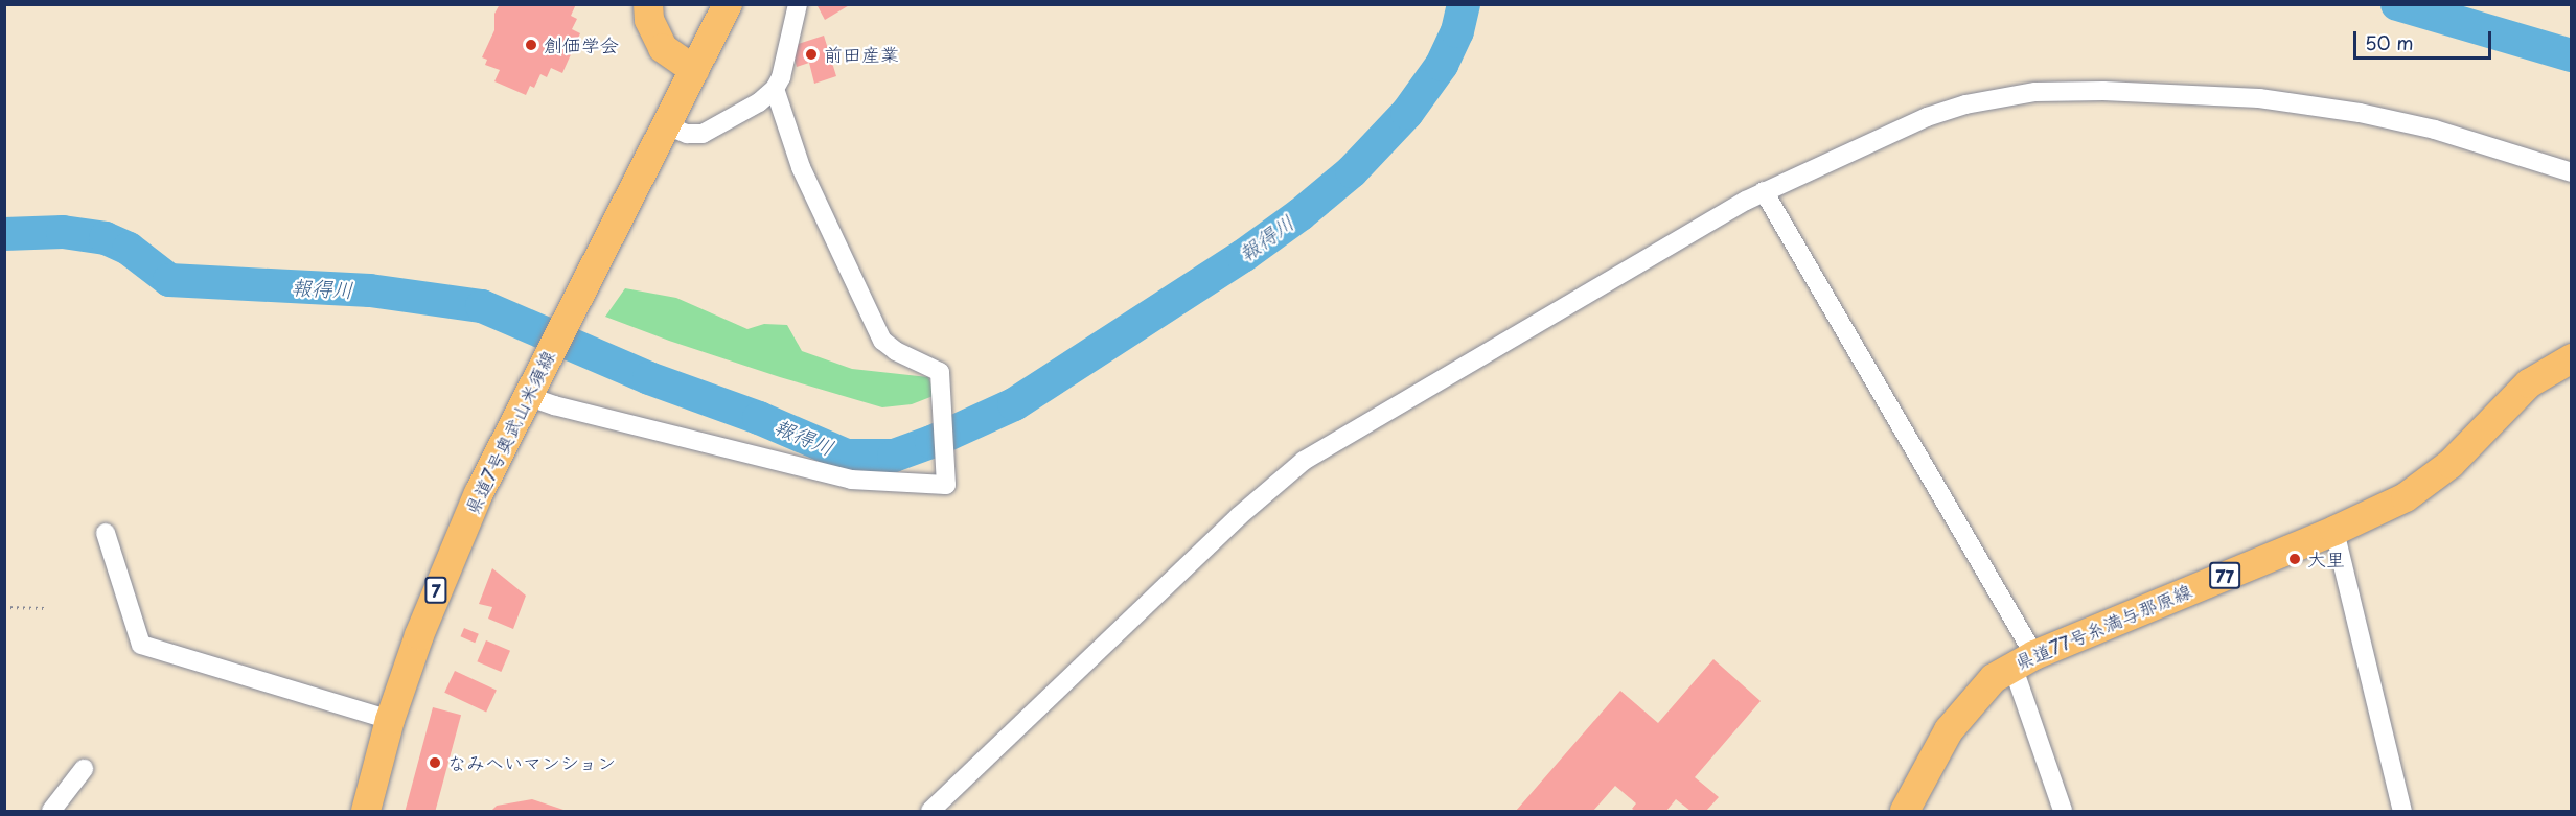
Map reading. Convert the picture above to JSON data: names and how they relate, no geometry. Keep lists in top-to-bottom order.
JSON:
{
  "streets": {
    "main road": [
      "県道7号奥武山米須線",
      "77",
      "7",
      "県道77号糸満与那原線"
    ]
  },
  "water": ["報得川"],
  "places": [
    "創価学会",
    "前田産業",
    "大里",
    "なみへいマンション"
  ],
  "scale_bar": "50 m"
}
